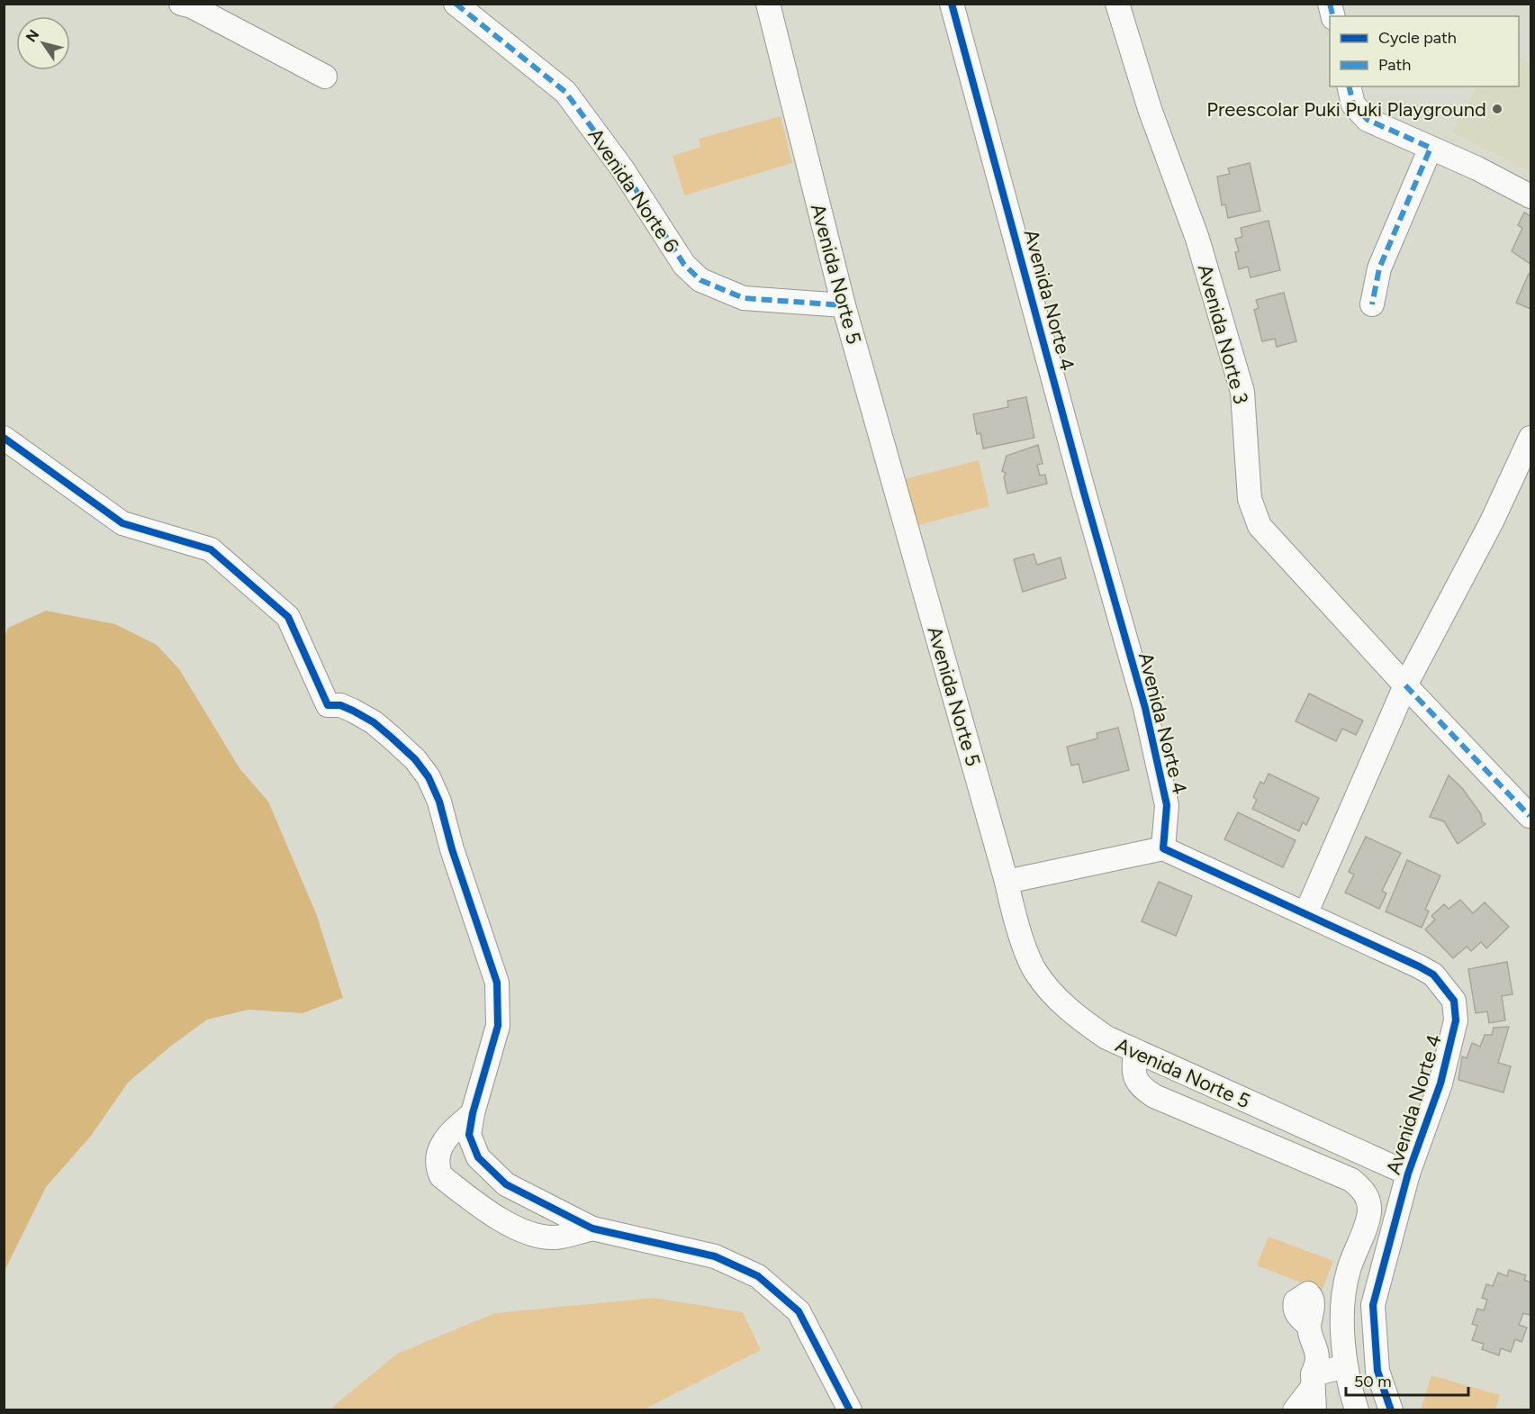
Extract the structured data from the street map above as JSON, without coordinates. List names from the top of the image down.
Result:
{
  "streets": {
    "street": [
      "Avenida Norte 6",
      "Avenida Norte 5",
      "Avenida Norte 4",
      "Avenida Norte 3"
    ]
  },
  "crossings": [
    ["Avenida Norte 6", "Avenida Norte 5"],
    ["Avenida Norte 5", "Avenida Norte 4"]
  ],
  "places": ["Preescolar Puki Puki Playground"],
  "legend": ["Cycle path", "Path"],
  "scale_bar": "50 m",
  "north": "top left"
}
